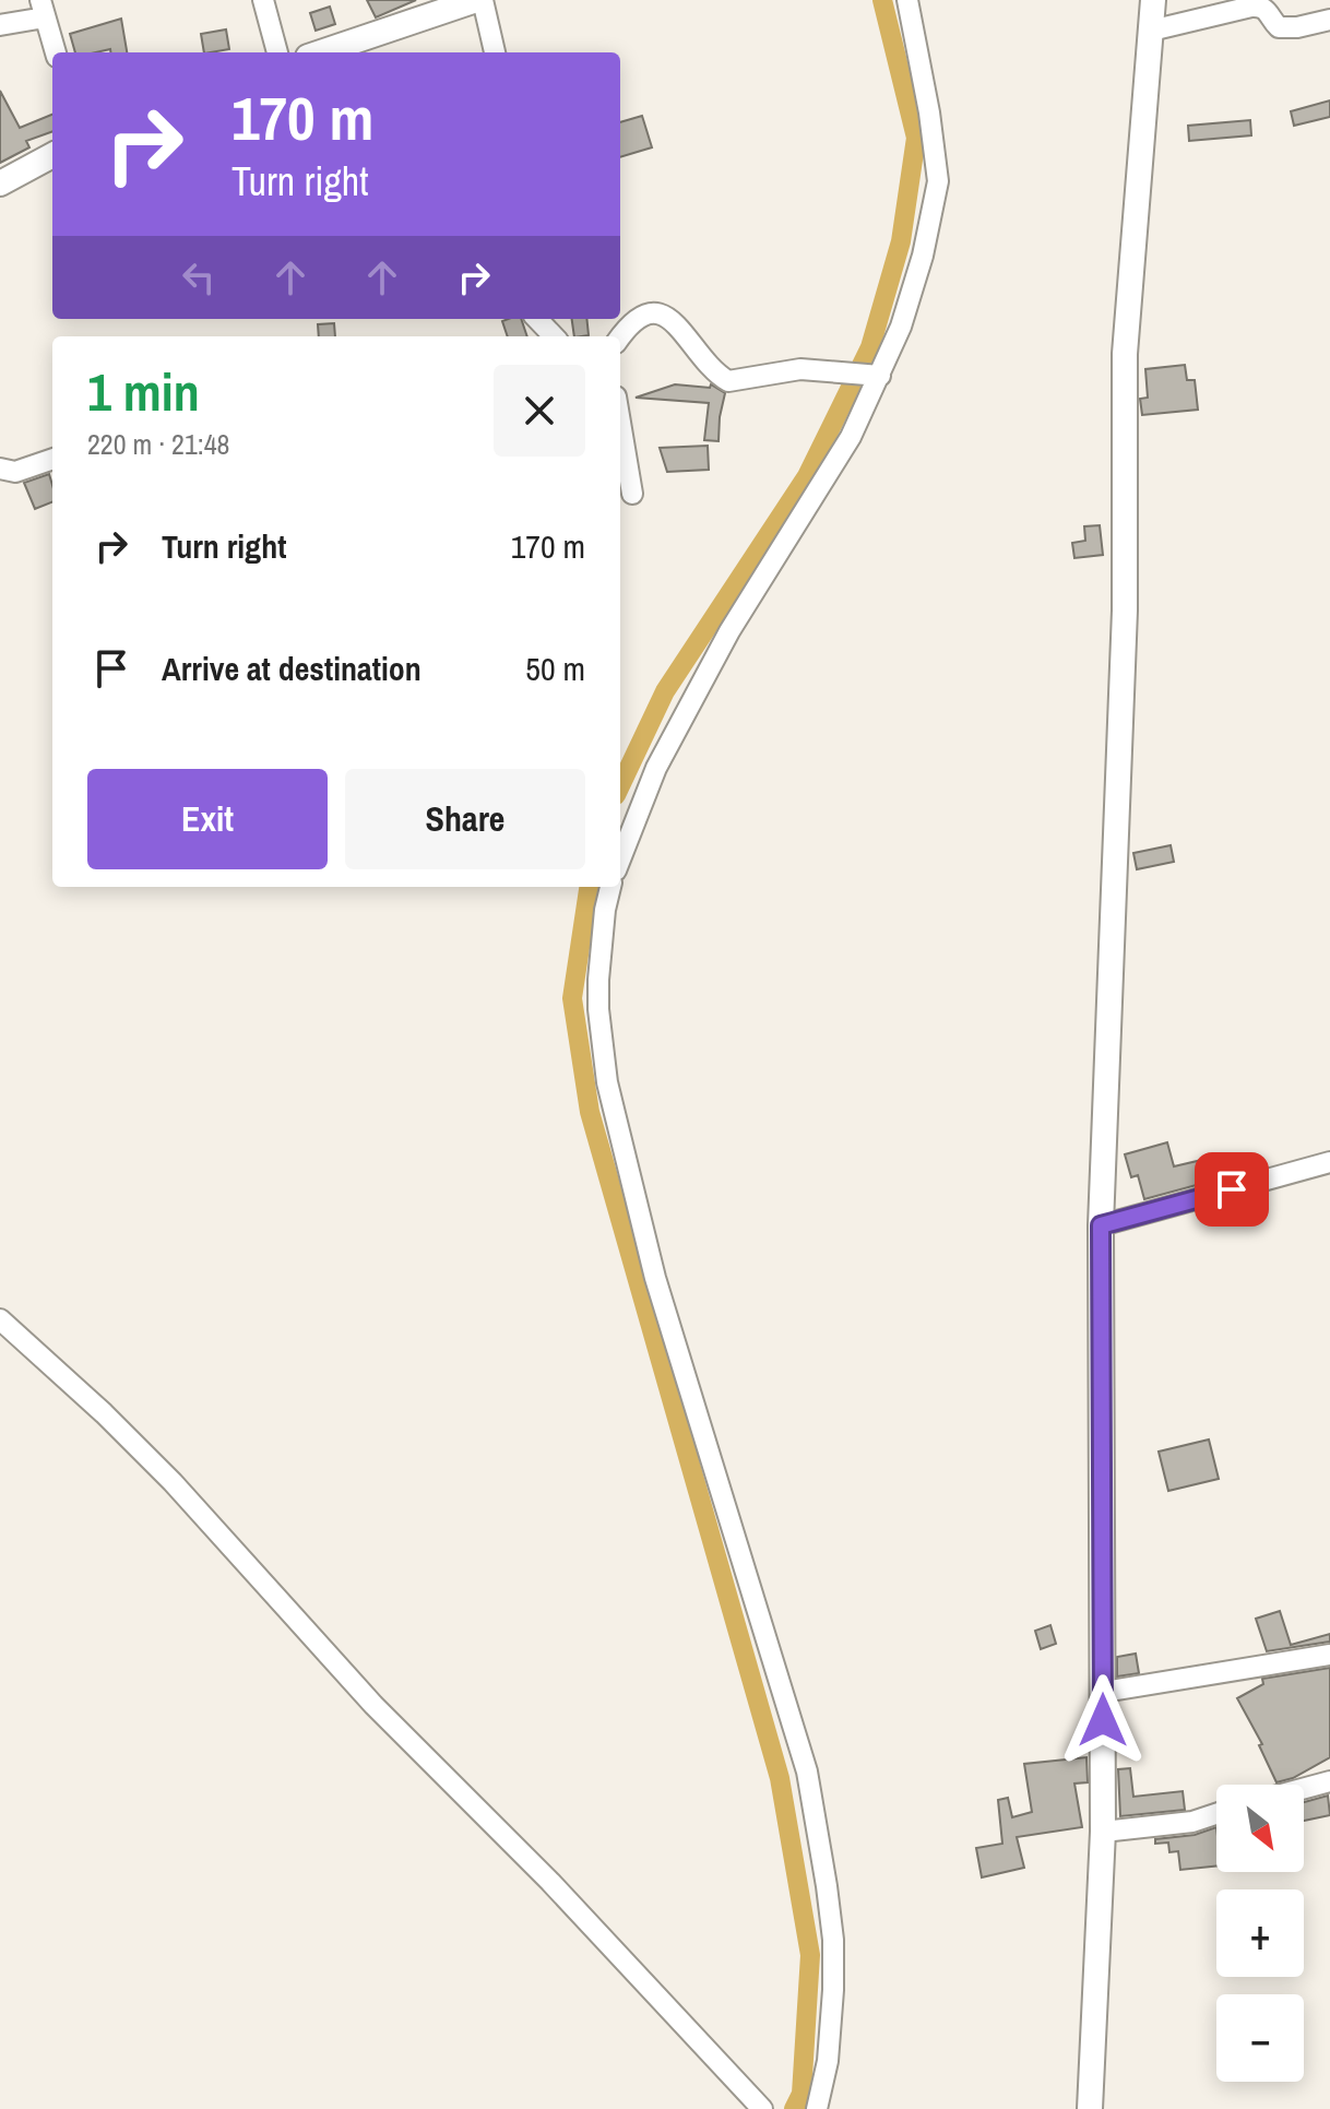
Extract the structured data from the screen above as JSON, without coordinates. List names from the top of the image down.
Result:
{
  "north": "bottom right",
  "page": {
    "turn": ["170 m", "Turn right"],
    "heading": ["1 min", "220 m · 21:48"],
    "list": [
      {
        "name": "Turn right",
        "value": "170 m"
      },
      {
        "name": "Arrive at destination",
        "value": "50 m"
      }
    ],
    "buttons": ["Exit", "Share"],
    "map_buttons": ["+", "−"]
  }
}
